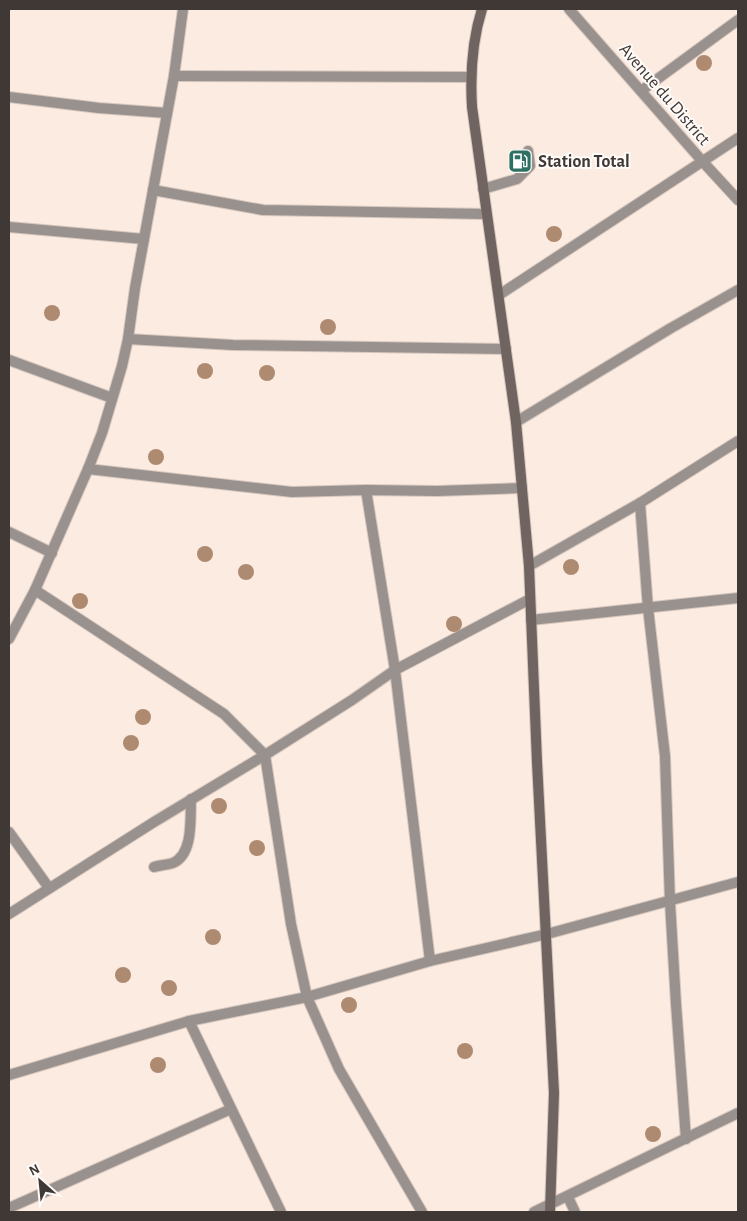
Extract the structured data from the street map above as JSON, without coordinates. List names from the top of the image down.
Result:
{
  "streets": {
    "street": ["Avenue du District"]
  },
  "places": {
    "fuel station": ["Station Total"]
  },
  "north": "top left"
}
